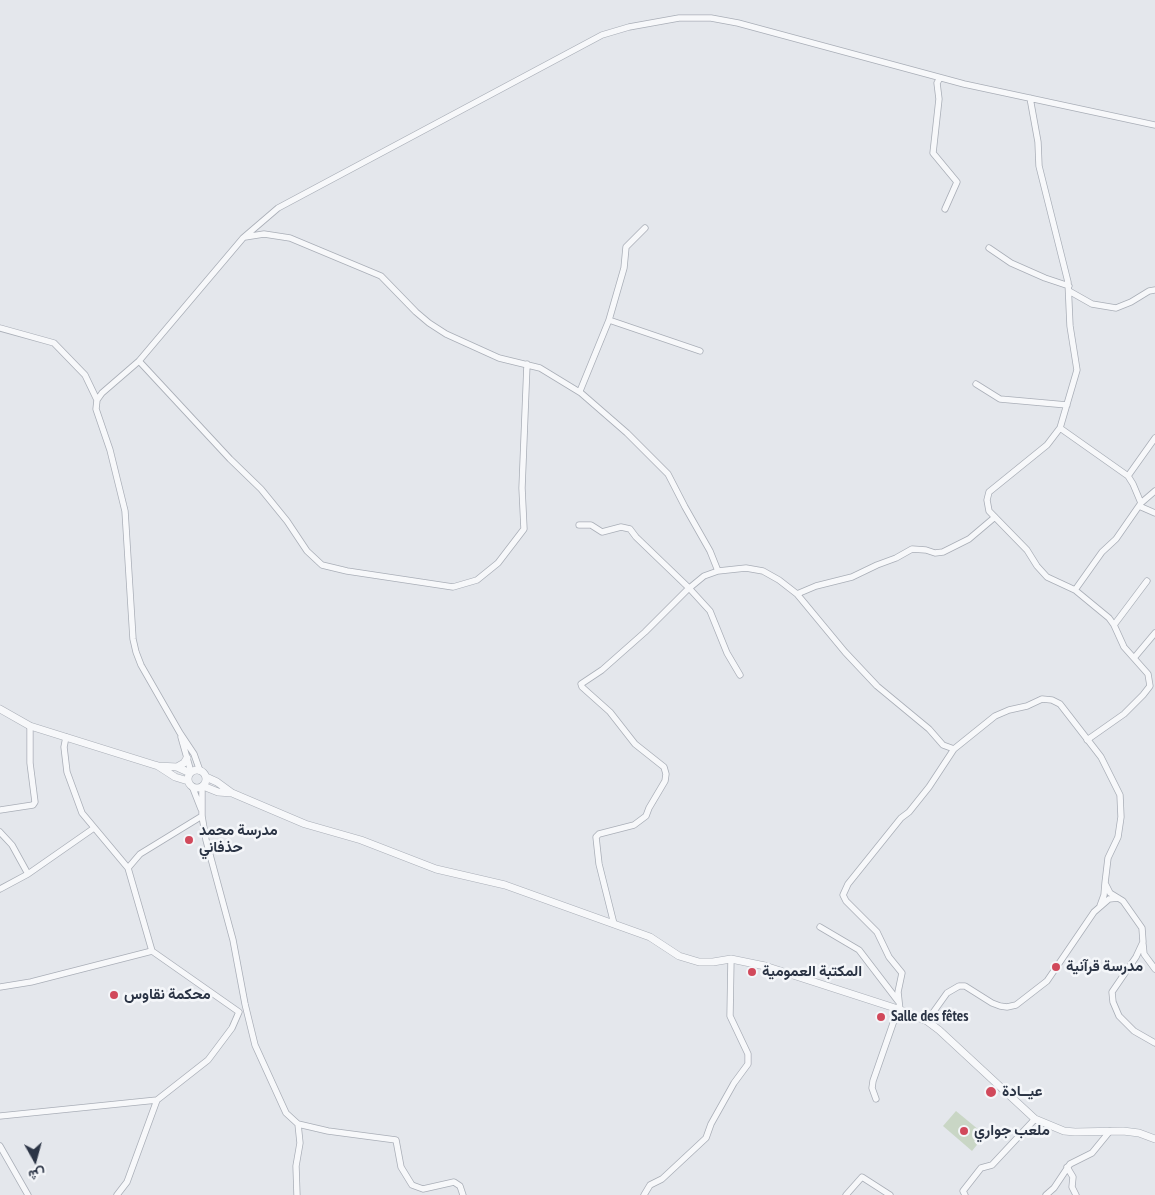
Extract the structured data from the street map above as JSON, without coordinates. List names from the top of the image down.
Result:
{
  "places": [
    "مدرسة محمد حذفاني",
    "مدرسة قرآنية",
    "المكتبة العمومية",
    "محكمة نقاوس",
    "Salle des fêtes",
    "عيــادة",
    "ملعب جواري"
  ],
  "north": "bottom"
}
